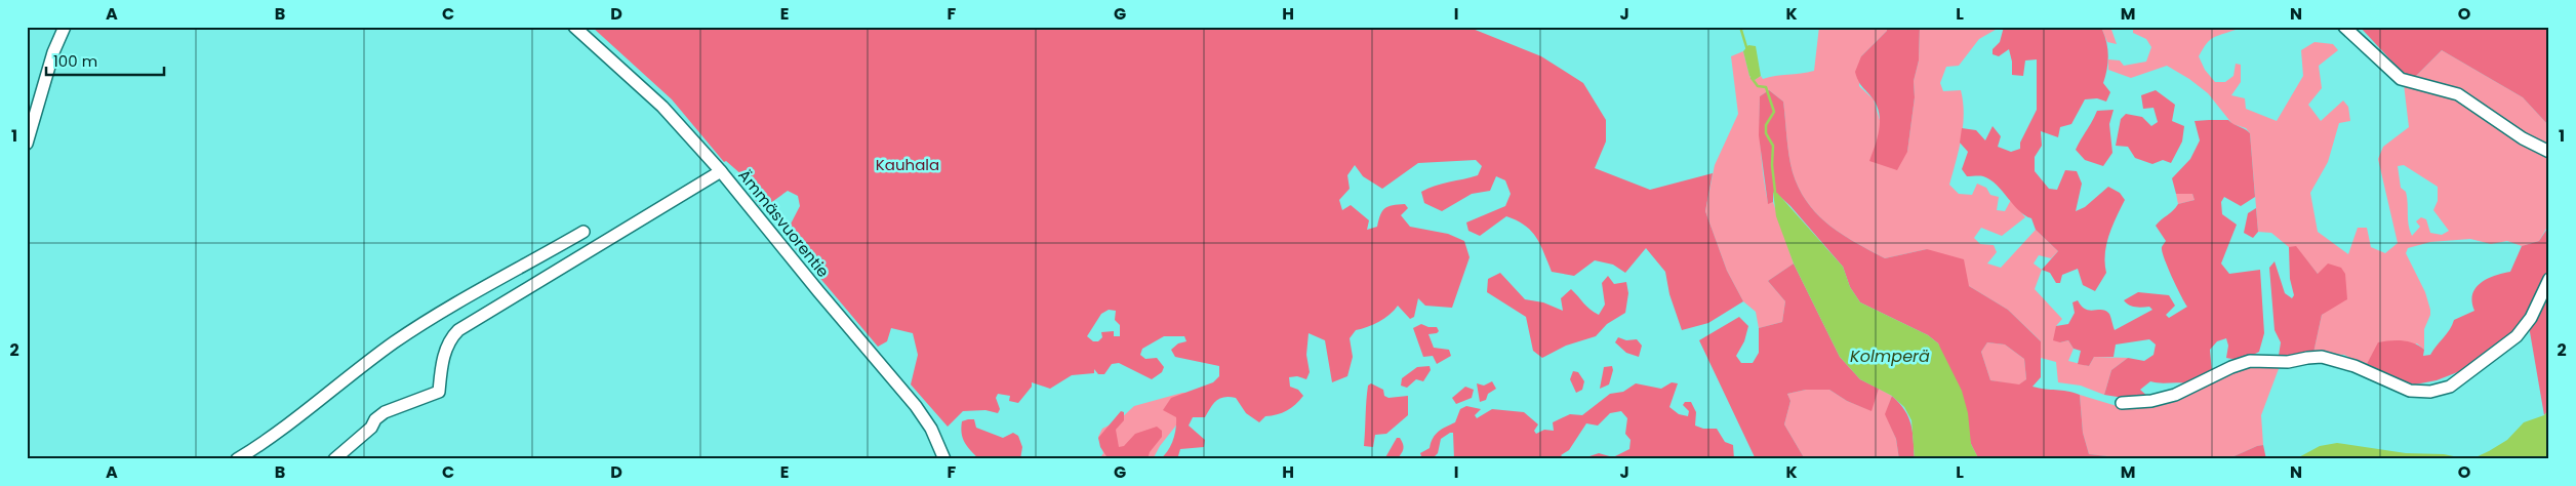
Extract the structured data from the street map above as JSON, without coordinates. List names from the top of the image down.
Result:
{
  "streets": {
    "street": ["Ämmäsvuorentie"]
  },
  "water": ["Kolmperä"],
  "parks": ["Kauhala"],
  "scale_bar": "100 m",
  "grid": {
    "columns": [
      "A",
      "B",
      "C",
      "D",
      "E",
      "F",
      "G",
      "H",
      "I",
      "J",
      "K",
      "L",
      "M",
      "N",
      "O"
    ],
    "rows": ["1", "2"]
  }
}
